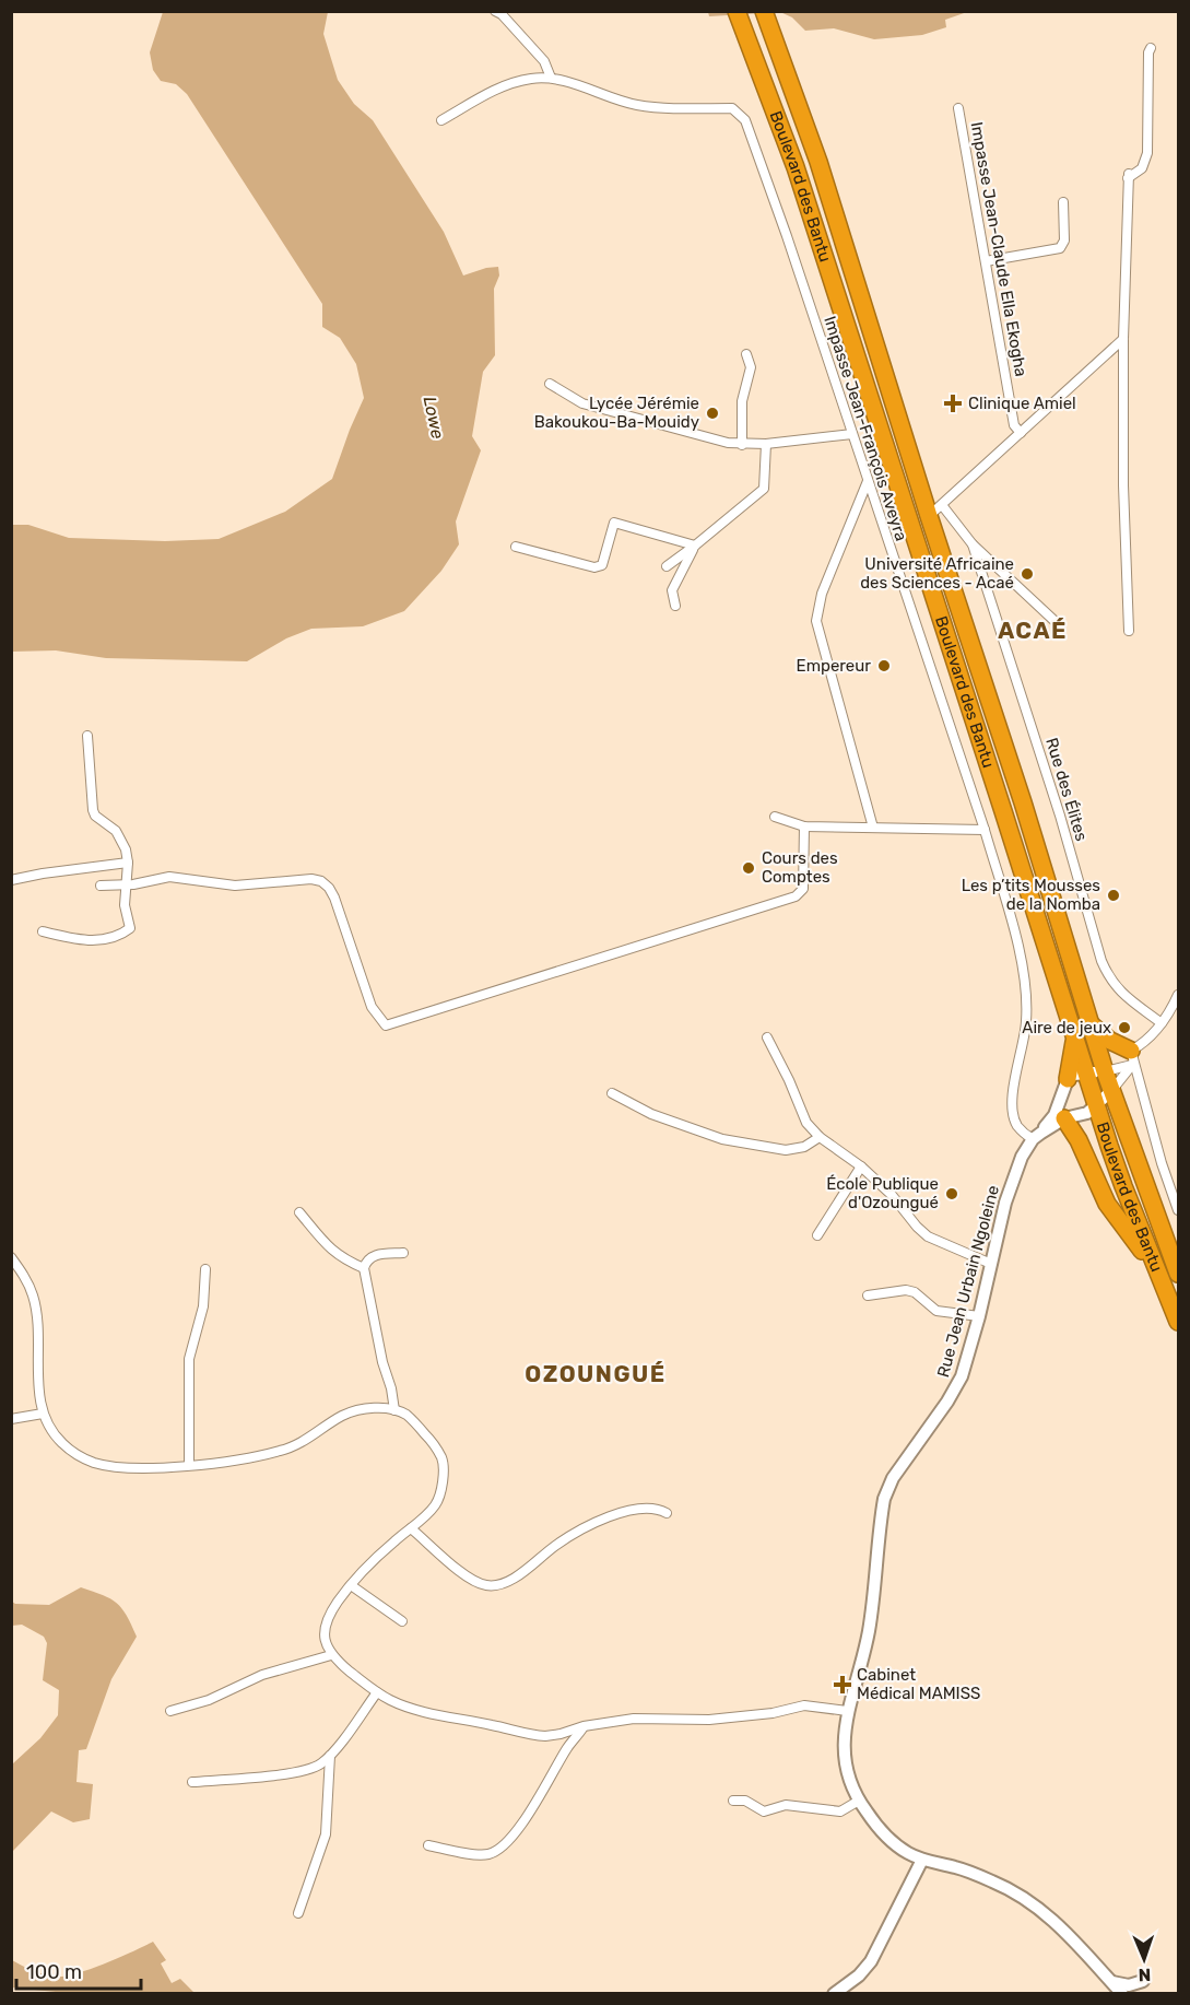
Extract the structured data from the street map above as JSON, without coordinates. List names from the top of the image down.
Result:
{
  "streets": {
    "highway": ["Boulevard des Bantu"],
    "street": [
      "Impasse Jean-Claude Ella Ekogha",
      "Impasse Jean-François Aveyra",
      "Rue des Élites",
      "Rue Jean Urbain Ngoleine"
    ]
  },
  "crossings": [
    ["Impasse Jean-François Aveyra", "Rue Jean Urbain Ngoleine"]
  ],
  "districts": ["ACAÉ", "OZOUNGUÉ"],
  "water": ["Lowe"],
  "places": {
    "health": ["Clinique Amiel", "Cabinet Médical MAMISS"],
    "other": [
      "Lycée Jérémie Bakoukou-Ba-Mouidy",
      "Université Africaine des Sciences - Acaé",
      "Empereur",
      "Cours des Comptes",
      "Les p’tits Mousses de la Nomba",
      "Aire de jeux",
      "École Publique d'Ozoungué"
    ]
  },
  "scale_bar": "100 m",
  "north": "bottom"
}
